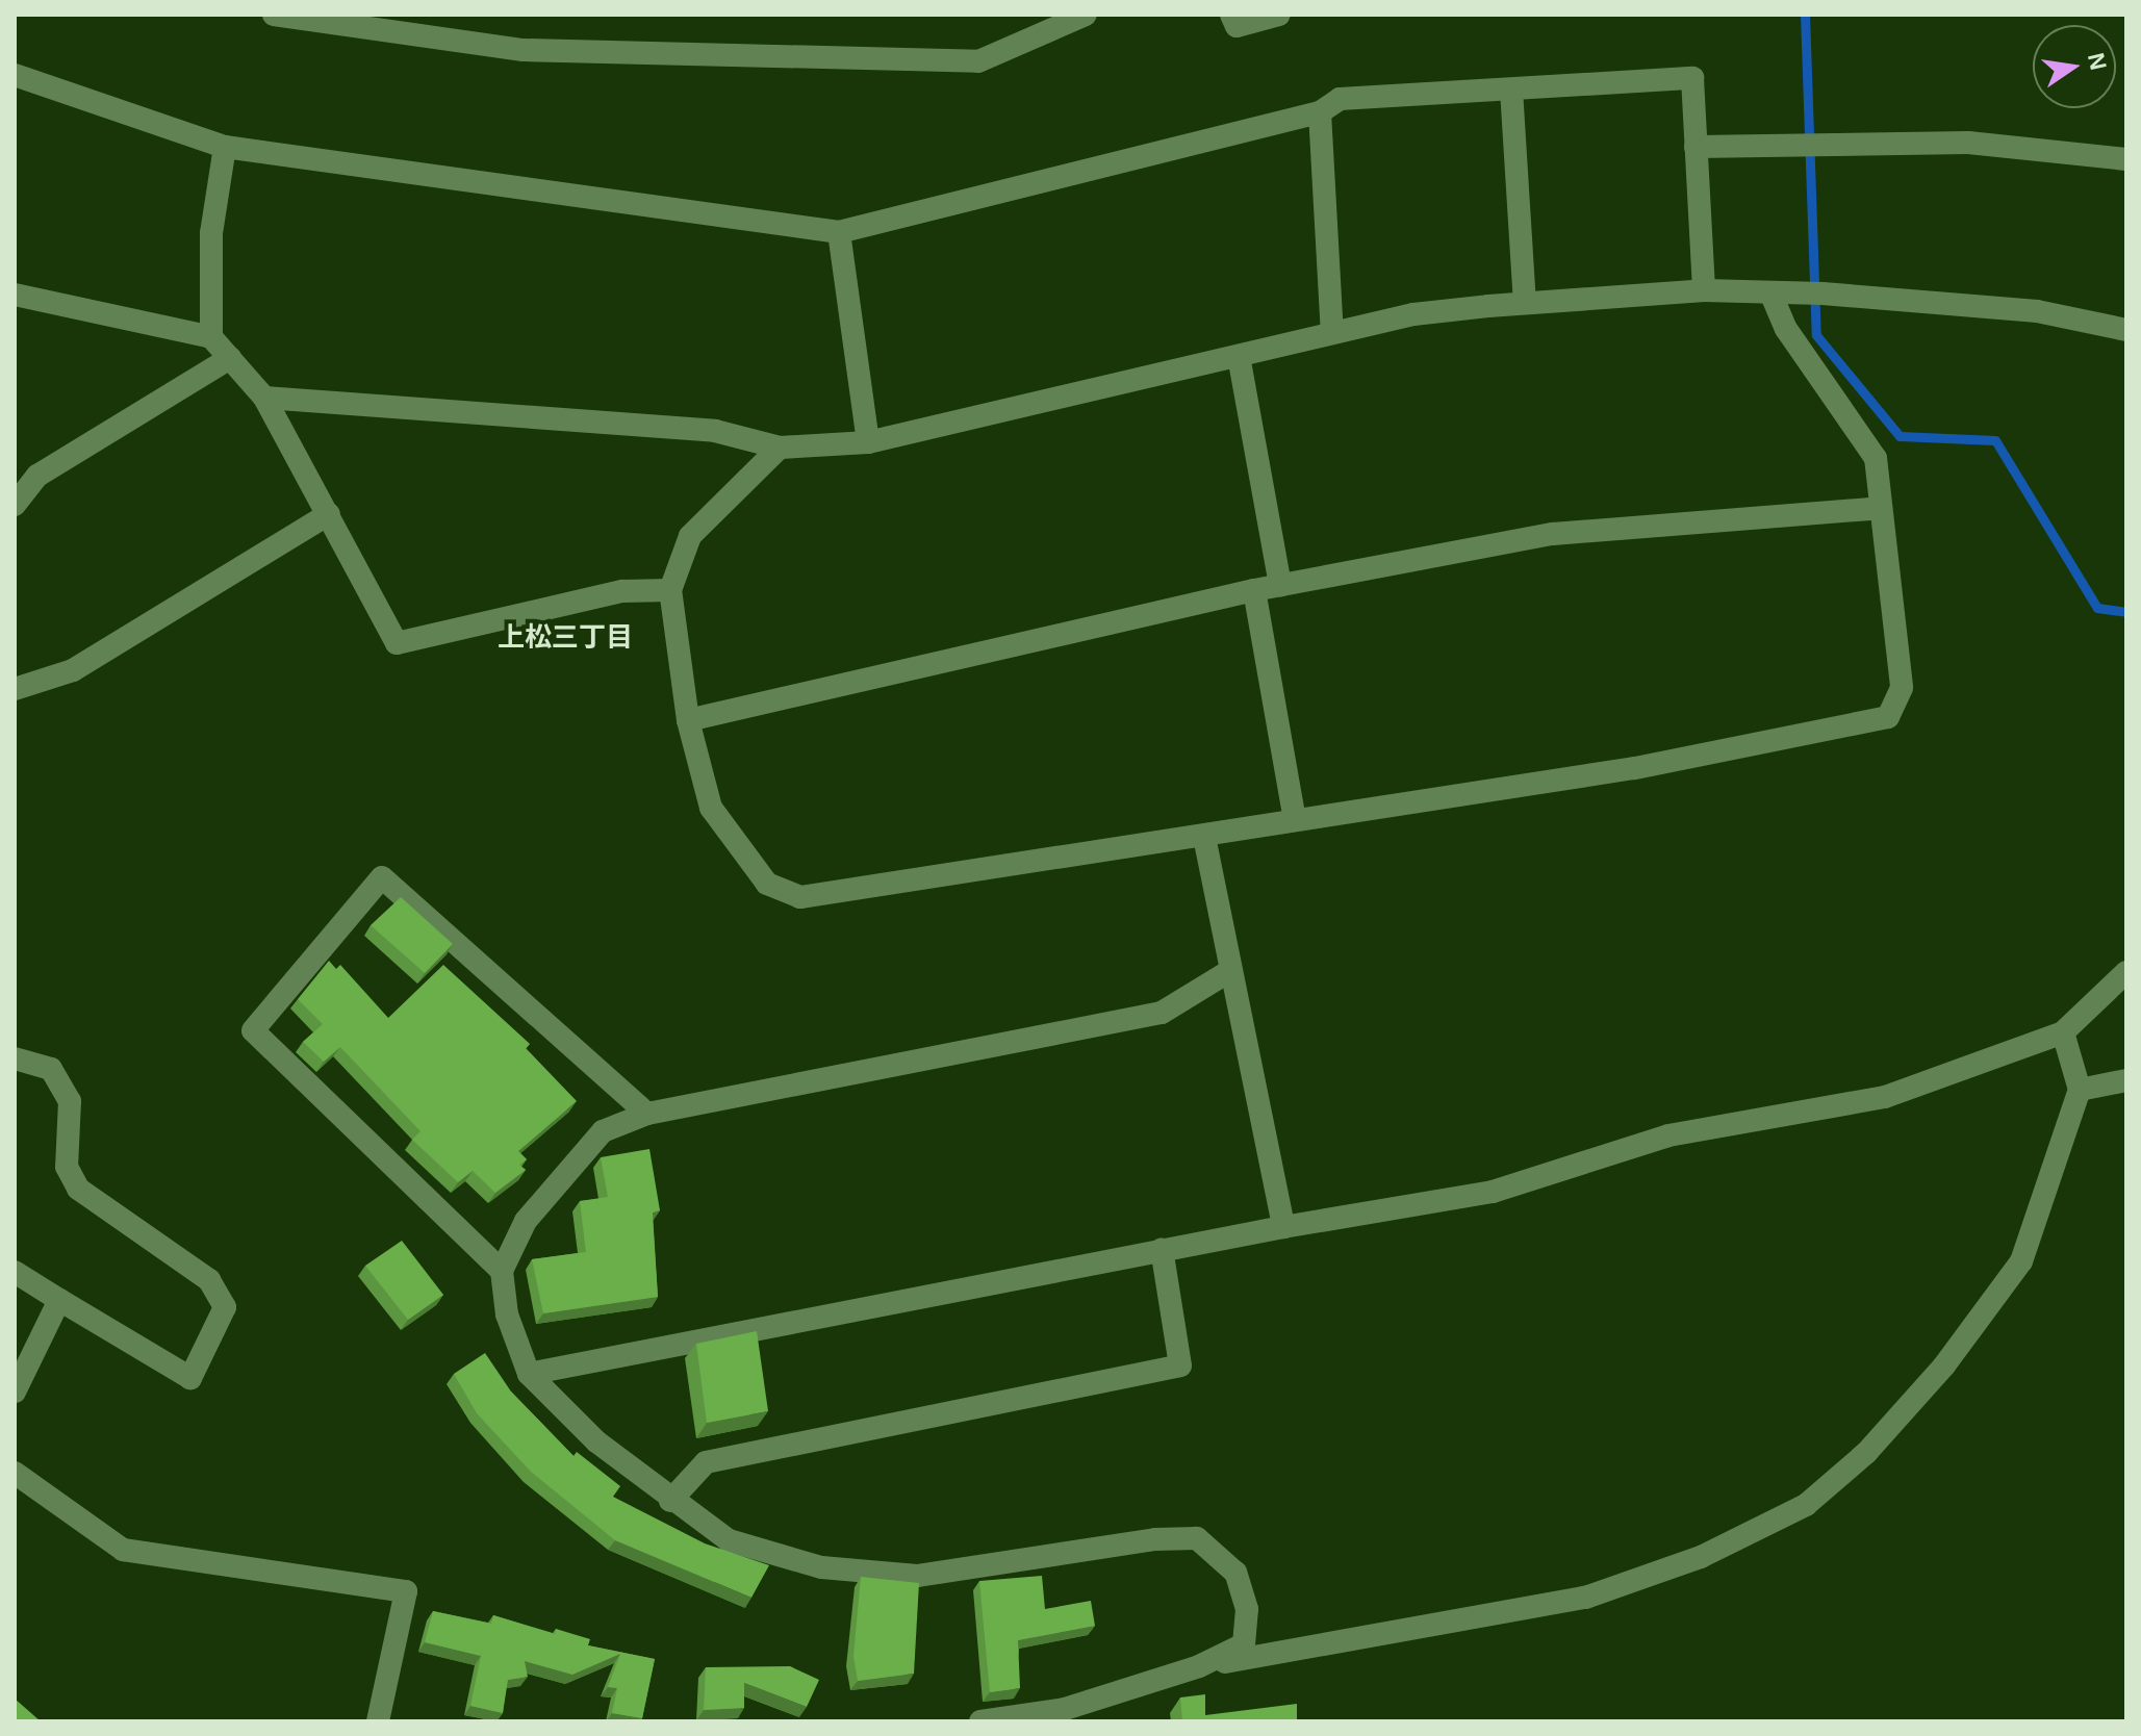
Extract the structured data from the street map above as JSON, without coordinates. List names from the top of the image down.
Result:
{
  "districts": ["上松三丁目"],
  "north": "right"
}
